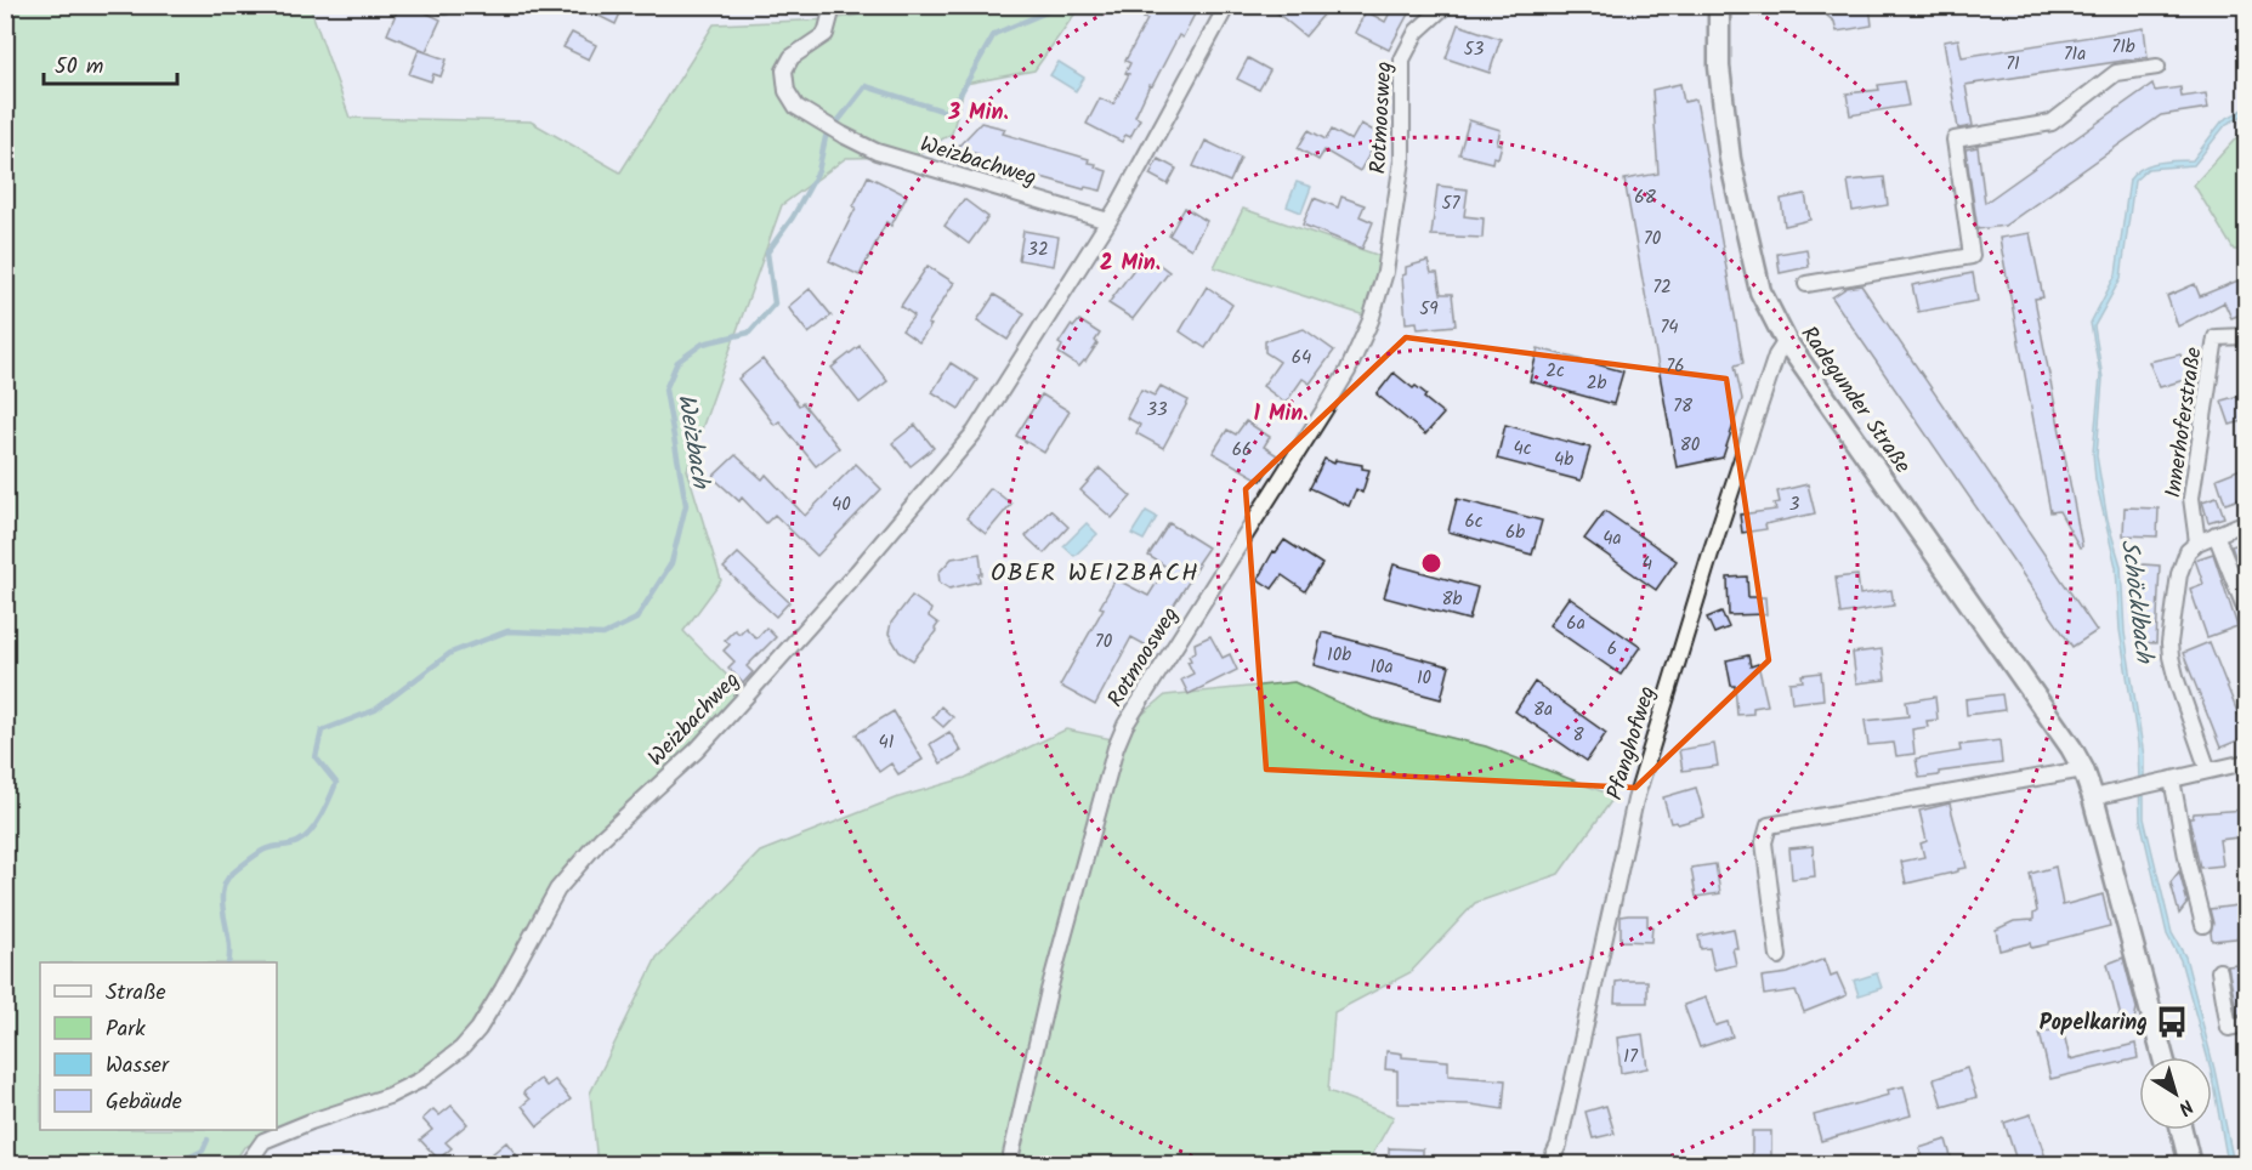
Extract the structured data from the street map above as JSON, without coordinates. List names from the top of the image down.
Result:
{
  "streets": {
    "main road": ["Radegunder Straße"],
    "street": [
      "Rotmoosweg",
      "Weizbachweg",
      "Innerhoferstraße",
      "Pfanghofweg"
    ]
  },
  "crossings": [
    ["Radegunder Straße", "Pfanghofweg"]
  ],
  "districts": ["OBER WEIZBACH"],
  "water": ["Weizbach", "Schöcklbach"],
  "places": {
    "bus stop": ["Popelkaring"]
  },
  "house_numbers": [
    "71b",
    "53",
    "71a",
    "71",
    "68",
    "57",
    "70",
    "32",
    "72",
    "59",
    "74",
    "64",
    "76",
    "2c",
    "2b",
    "78",
    "33",
    "80",
    "4c",
    "66",
    "4b",
    "40",
    "3",
    "6c",
    "6b",
    "4a",
    "4",
    "8b",
    "6a",
    "70",
    "6",
    "10b",
    "10a",
    "10",
    "8a",
    "8",
    "41",
    "17"
  ],
  "legend": [
    "Straße",
    "Park",
    "Wasser",
    "Gebäude"
  ],
  "scale_bar": "50 m",
  "north": "bottom right",
  "rings": ["3 Min.", "2 Min.", "1 Min."]
}
